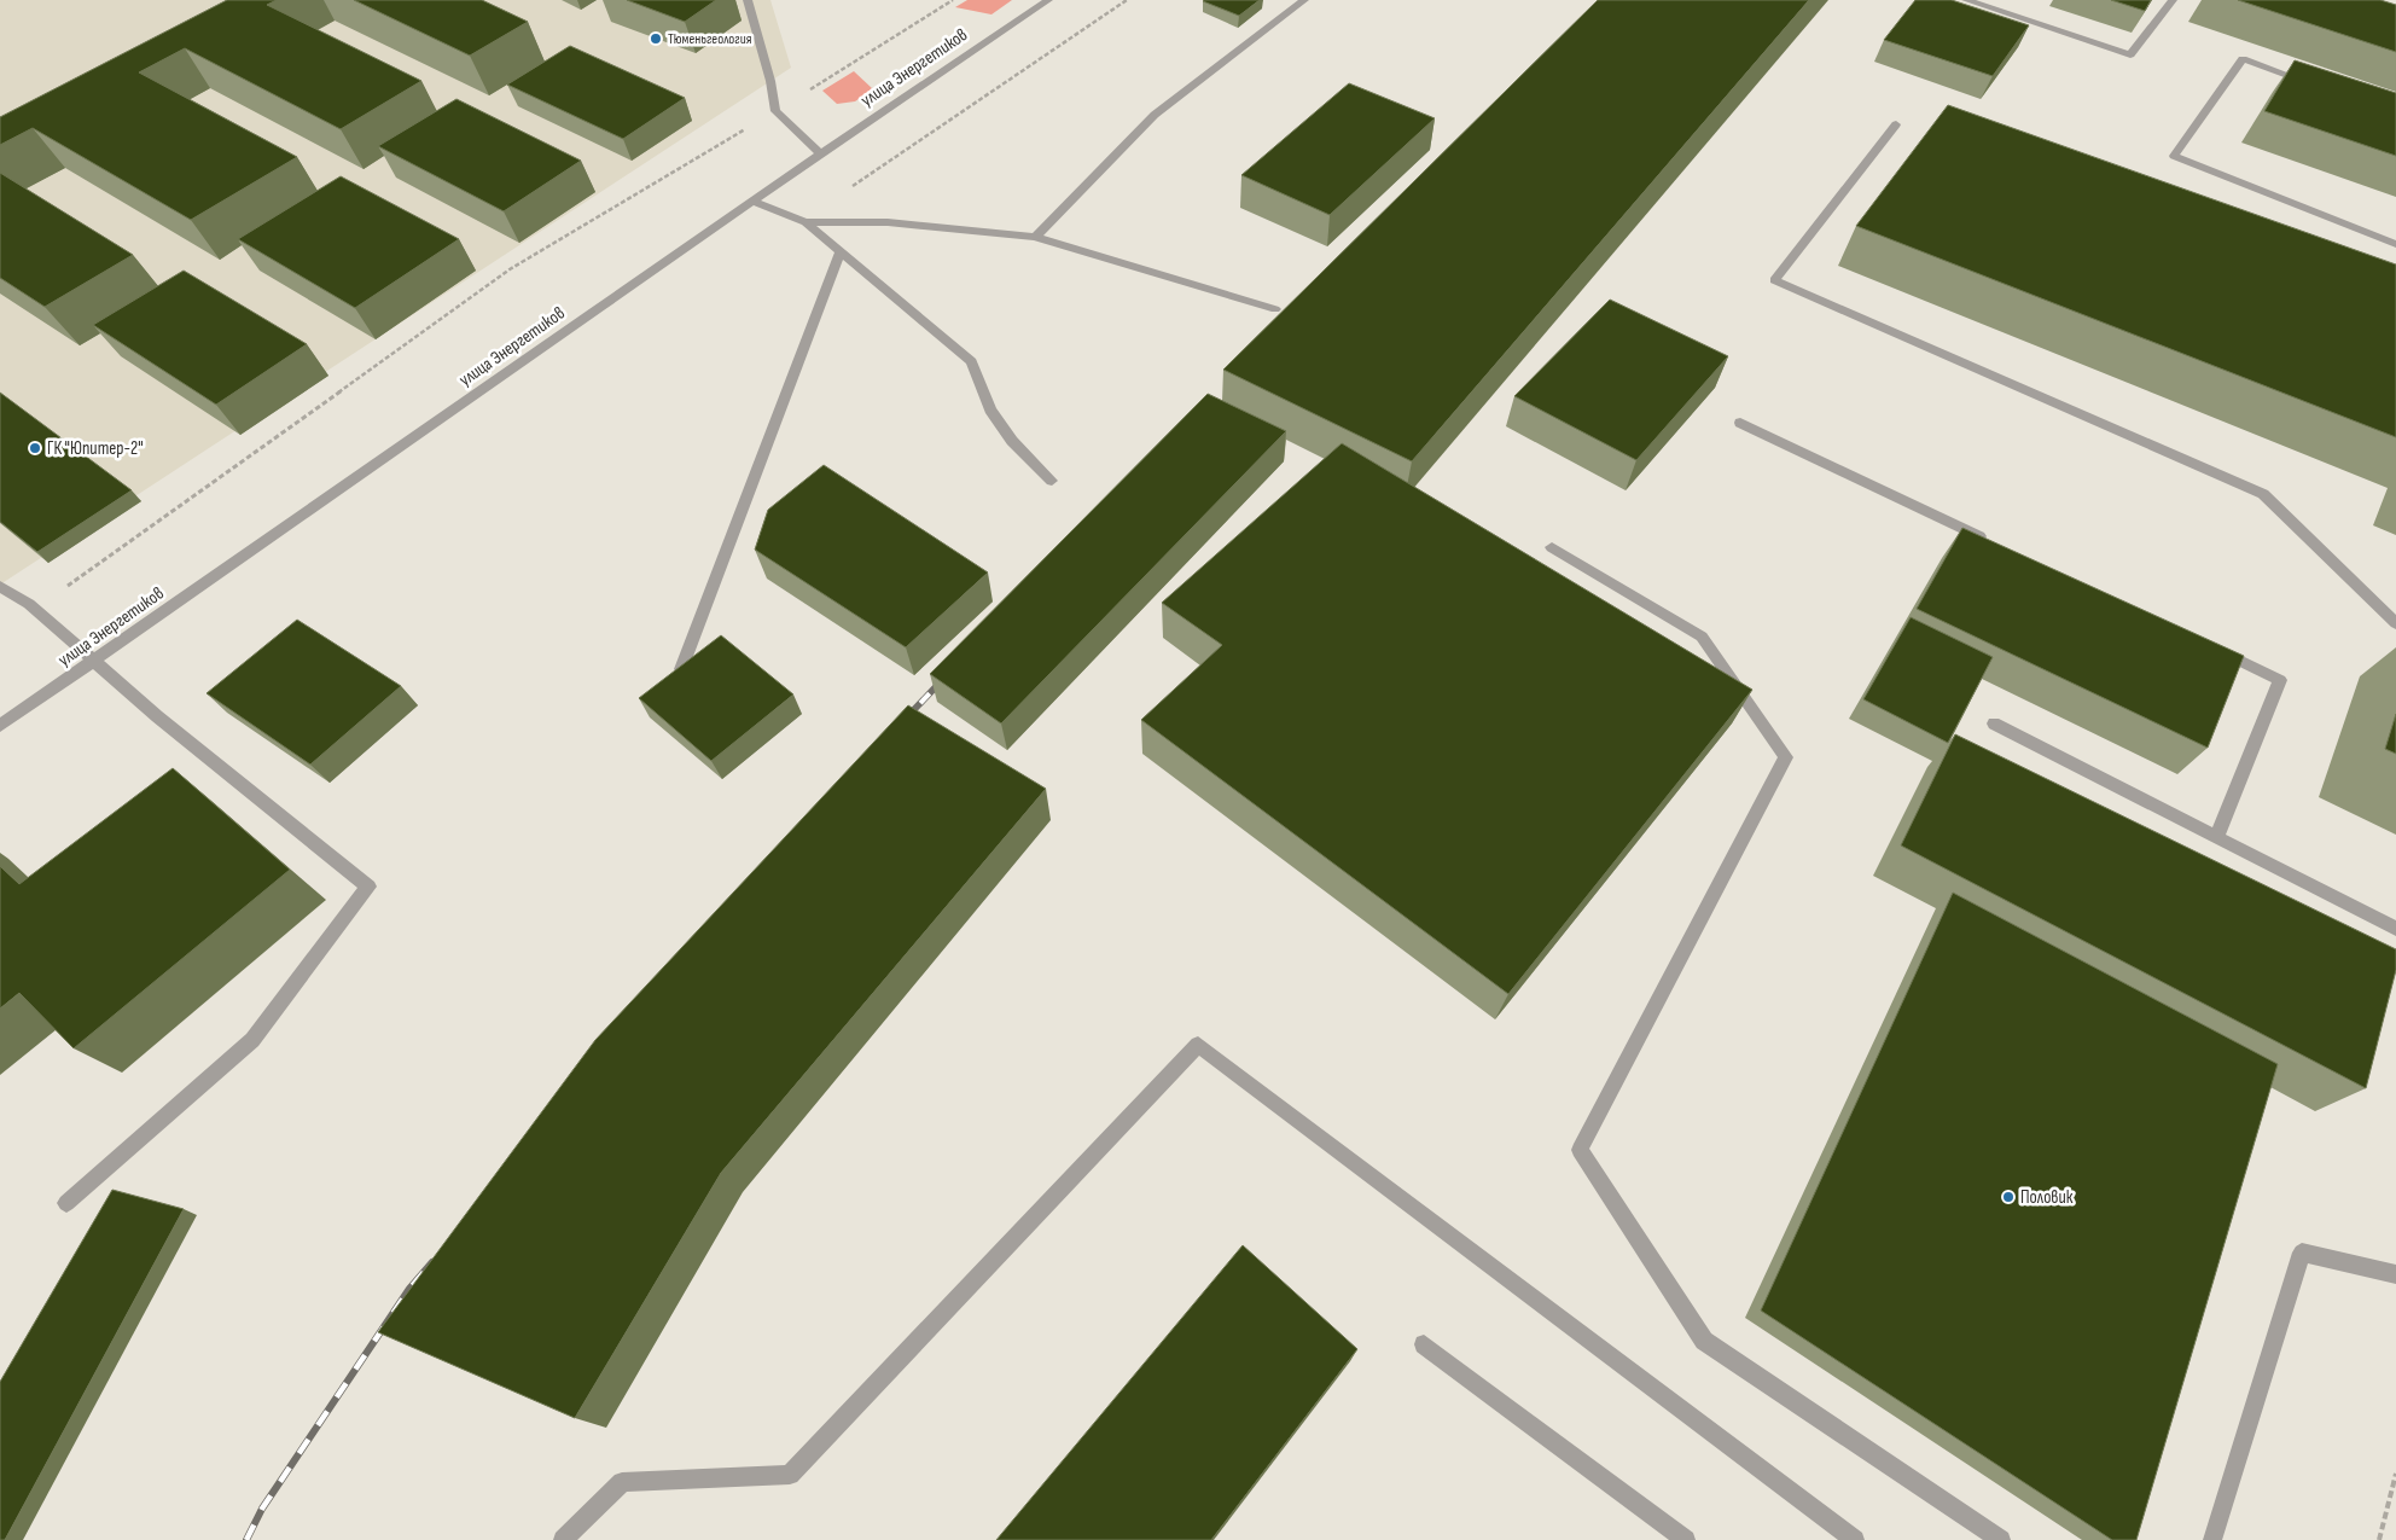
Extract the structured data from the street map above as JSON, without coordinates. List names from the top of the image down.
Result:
{
  "streets": {
    "street": ["улица Энергетиков"]
  },
  "places": ["Тюменьгеология", "ГК \"Юпитер-2\"", "Половик"]
}
